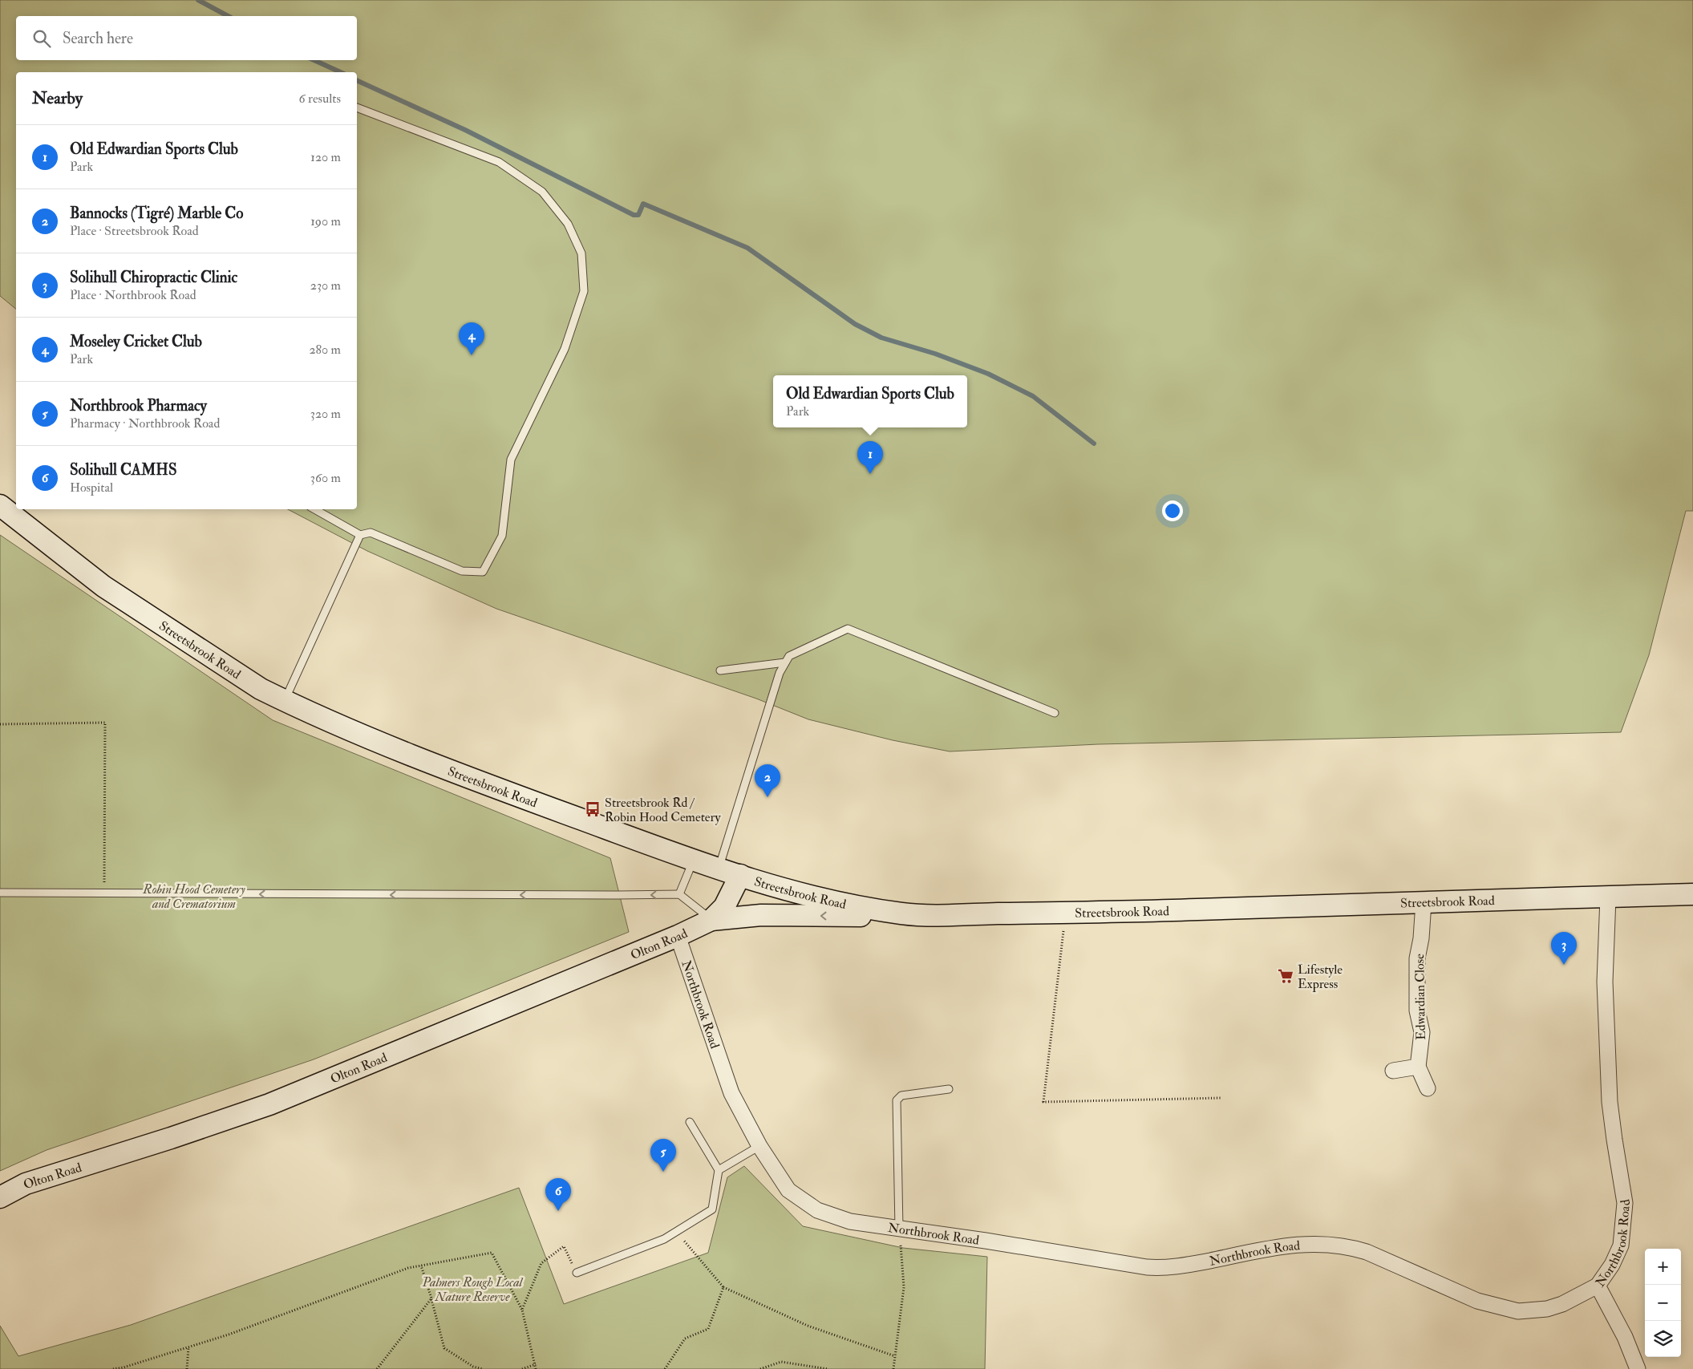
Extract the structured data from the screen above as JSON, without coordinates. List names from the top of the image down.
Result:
{
  "streets": {
    "main road": ["Streetsbrook Road", "Olton Road"],
    "street": ["Edwardian Close", "Northbrook Road"]
  },
  "crossings": [
    ["Streetsbrook Road", "Olton Road"],
    ["Streetsbrook Road", "Edwardian Close"],
    ["Streetsbrook Road", "Northbrook Road"],
    ["Olton Road", "Northbrook Road"]
  ],
  "parks": ["Robin Hood Cemetery and Crematorium", "Palmers Rough Local Nature Reserve"],
  "places": {
    "bus stop": ["Streetsbrook Rd / Robin Hood Cemetery"],
    "supermarket": ["Lifestyle Express"]
  },
  "page": {
    "search": "Search here",
    "heading": ["Nearby", "6 results"],
    "list": [
      {
        "mark": "1",
        "name": "Old Edwardian Sports Club",
        "note": "Park",
        "value": "120 m"
      },
      {
        "mark": "2",
        "name": "Bannocks (Tigré) Marble Co",
        "note": "Place · Streetsbrook Road",
        "value": "190 m"
      },
      {
        "mark": "3",
        "name": "Solihull Chiropractic Clinic",
        "note": "Place · Northbrook Road",
        "value": "230 m"
      },
      {
        "mark": "4",
        "name": "Moseley Cricket Club",
        "note": "Park",
        "value": "280 m"
      },
      {
        "mark": "5",
        "name": "Northbrook Pharmacy",
        "note": "Pharmacy · Northbrook Road",
        "value": "320 m"
      },
      {
        "mark": "6",
        "name": "Solihull CAMHS",
        "note": "Hospital",
        "value": "360 m"
      }
    ],
    "pins": [
      "4",
      "1",
      "2",
      "3",
      "5",
      "6"
    ],
    "popup": ["Old Edwardian Sports Club", "Park"],
    "map_buttons": ["+", "−"]
  }
}
